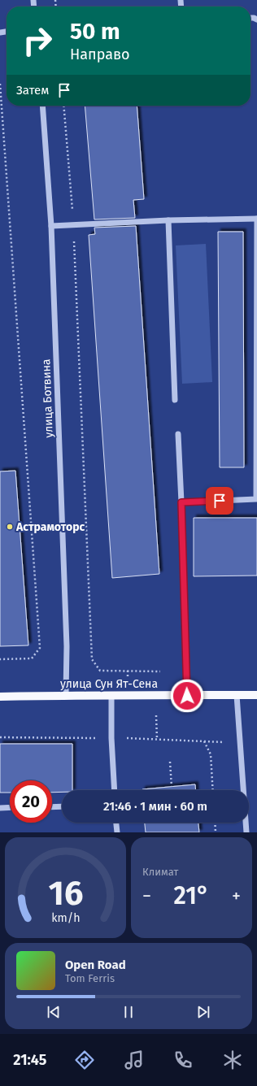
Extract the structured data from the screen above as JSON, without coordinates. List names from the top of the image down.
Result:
{
  "streets": {
    "main road": ["улица Сун Ят-Сена"],
    "street": ["улица Ботвина"]
  },
  "crossings": [
    ["улица Ботвина", "улица Сун Ят-Сена"]
  ],
  "places": ["Астрамоторс"],
  "page": {
    "turn": ["50 m", "Направо"],
    "then": "Затем",
    "limit": "20",
    "trip": "21:46 · 1 мин · 60 m",
    "tile": "Климат",
    "heat": ["−", "21°", "+"],
    "song": ["Open Road", "Tom Ferris"],
    "tabs": "21:45",
    "gauge": ["16", "km/h"]
  }
}
